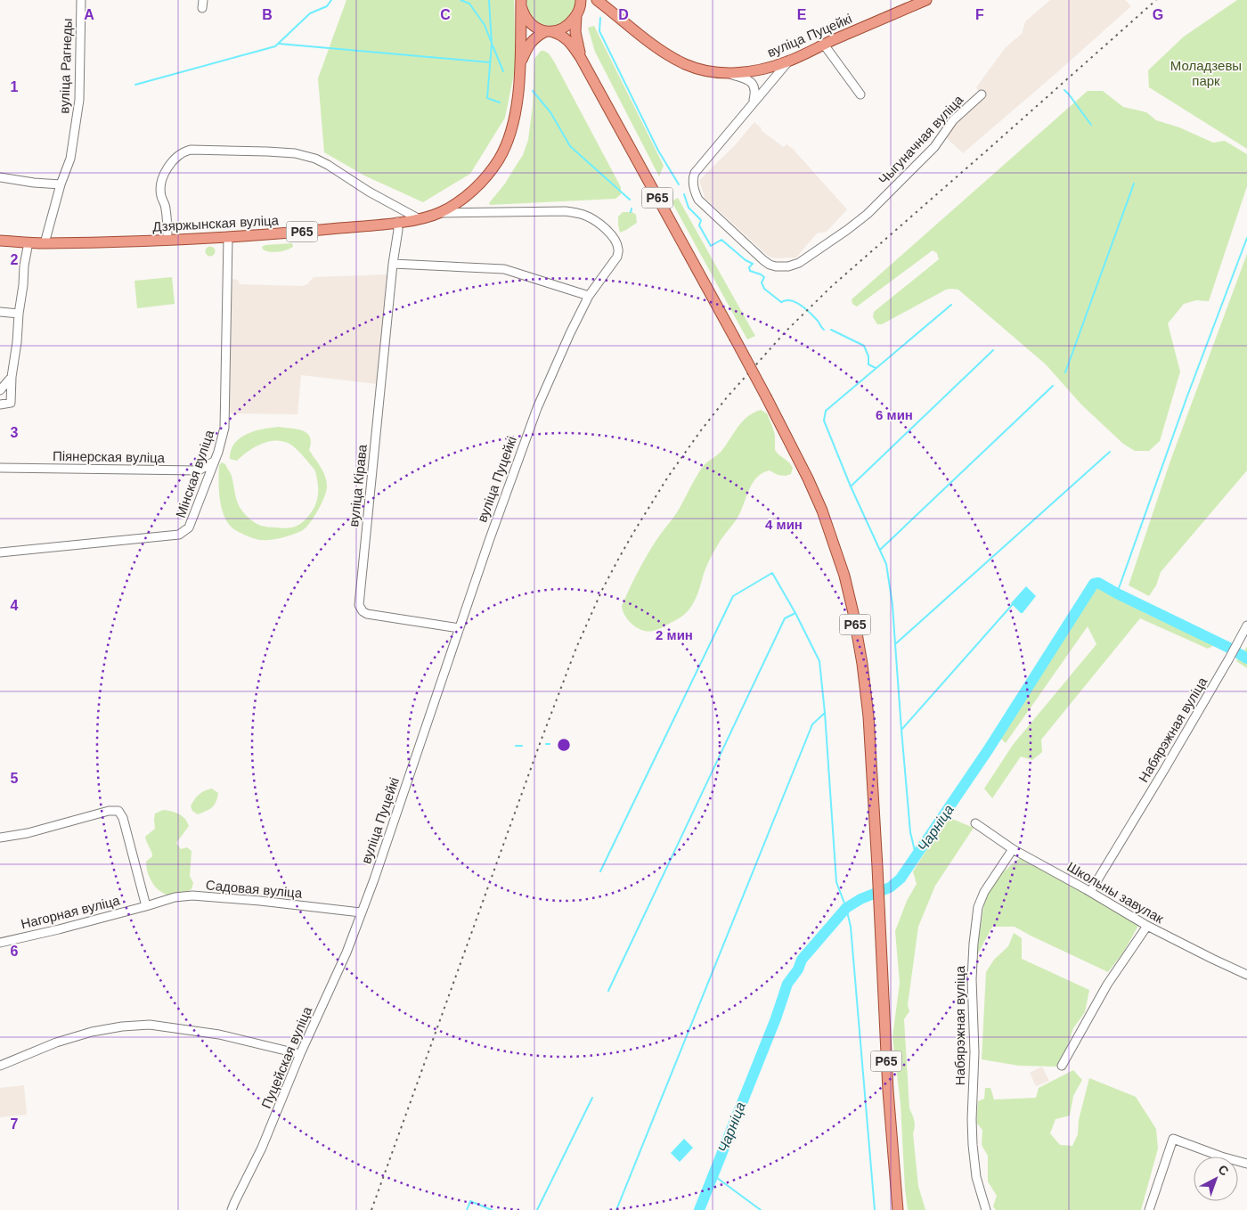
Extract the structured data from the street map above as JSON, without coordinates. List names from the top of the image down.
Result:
{
  "streets": {
    "main road": ["вуліца Пуцейкі", "Р65", "Дзяржынская вуліца"],
    "street": [
      "вуліца Рагнеды",
      "Чыгуначная вуліца",
      "Піянерская вуліца",
      "Мінская вуліца",
      "вуліца Кірава",
      "Набярэжная вуліца",
      "Садовая вуліца",
      "Школьны завулак",
      "Нагорная вуліца",
      "Пуцейская вуліца"
    ]
  },
  "crossings": [
    ["вуліца Пуцейкі", "Чыгуначная вуліца"],
    ["вуліца Пуцейкі", "Р65"],
    ["вуліца Пуцейкі", "Дзяржынская вуліца"],
    ["вуліца Пуцейкі", "вуліца Кірава"],
    ["вуліца Пуцейкі", "Садовая вуліца"],
    ["вуліца Пуцейкі", "Пуцейская вуліца"],
    ["вуліца Рагнеды", "Дзяржынская вуліца"],
    ["Р65", "Дзяржынская вуліца"],
    ["Дзяржынская вуліца", "Мінская вуліца"],
    ["Дзяржынская вуліца", "вуліца Кірава"],
    ["Піянерская вуліца", "Мінская вуліца"],
    ["Набярэжная вуліца", "Школьны завулак"],
    ["Садовая вуліца", "Нагорная вуліца"],
    ["Садовая вуліца", "Пуцейская вуліца"]
  ],
  "water": ["Чарніца"],
  "parks": ["Моладзевы парк"],
  "north": "top right",
  "grid": {
    "columns": [
      "A",
      "B",
      "C",
      "D",
      "E",
      "F",
      "G"
    ],
    "rows": [
      "1",
      "2",
      "3",
      "4",
      "5",
      "6",
      "7"
    ]
  },
  "rings": ["6 мин", "4 мин", "2 мин"]
}
